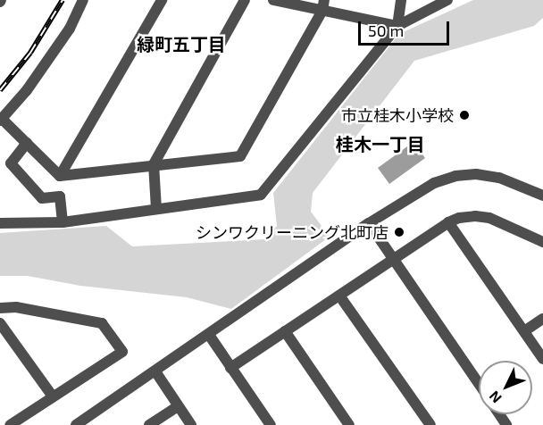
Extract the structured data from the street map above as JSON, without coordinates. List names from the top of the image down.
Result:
{
  "districts": ["緑町五丁目", "桂木一丁目"],
  "places": ["市立桂木小学校", "シンワクリーニング北町店"],
  "scale_bar": "50 m",
  "north": "bottom left"
}
